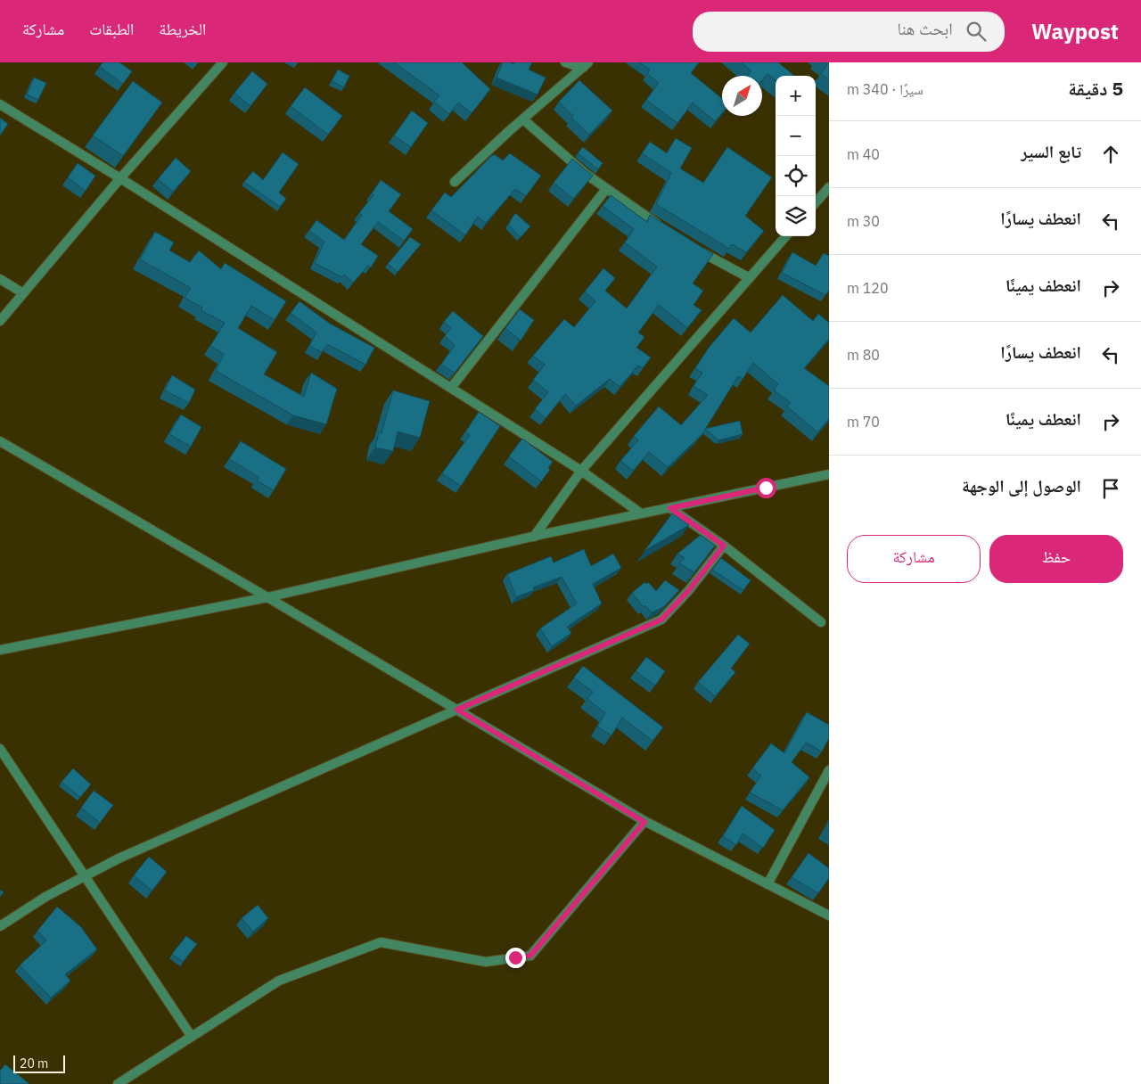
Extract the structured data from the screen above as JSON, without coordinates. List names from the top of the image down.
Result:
{
  "scale_bar": "20 m",
  "north": "top right",
  "page": {
    "header": "Waypost",
    "search": "ابحث هنا",
    "nav": ["الخريطة", "الطبقات", "مشاركة"],
    "heading": ["5 دقيقة", "سيرًا · 340 m"],
    "map_buttons": ["+", "−"],
    "list": [
      ["تابع السير", "40 m"],
      ["انعطف يسارًا", "30 m"],
      ["انعطف يمينًا", "120 m"],
      ["انعطف يسارًا", "80 m"],
      ["انعطف يمينًا", "70 m"],
      "الوصول إلى الوجهة"
    ],
    "buttons": ["حفظ", "مشاركة"],
    "scale": "20 m"
  }
}
